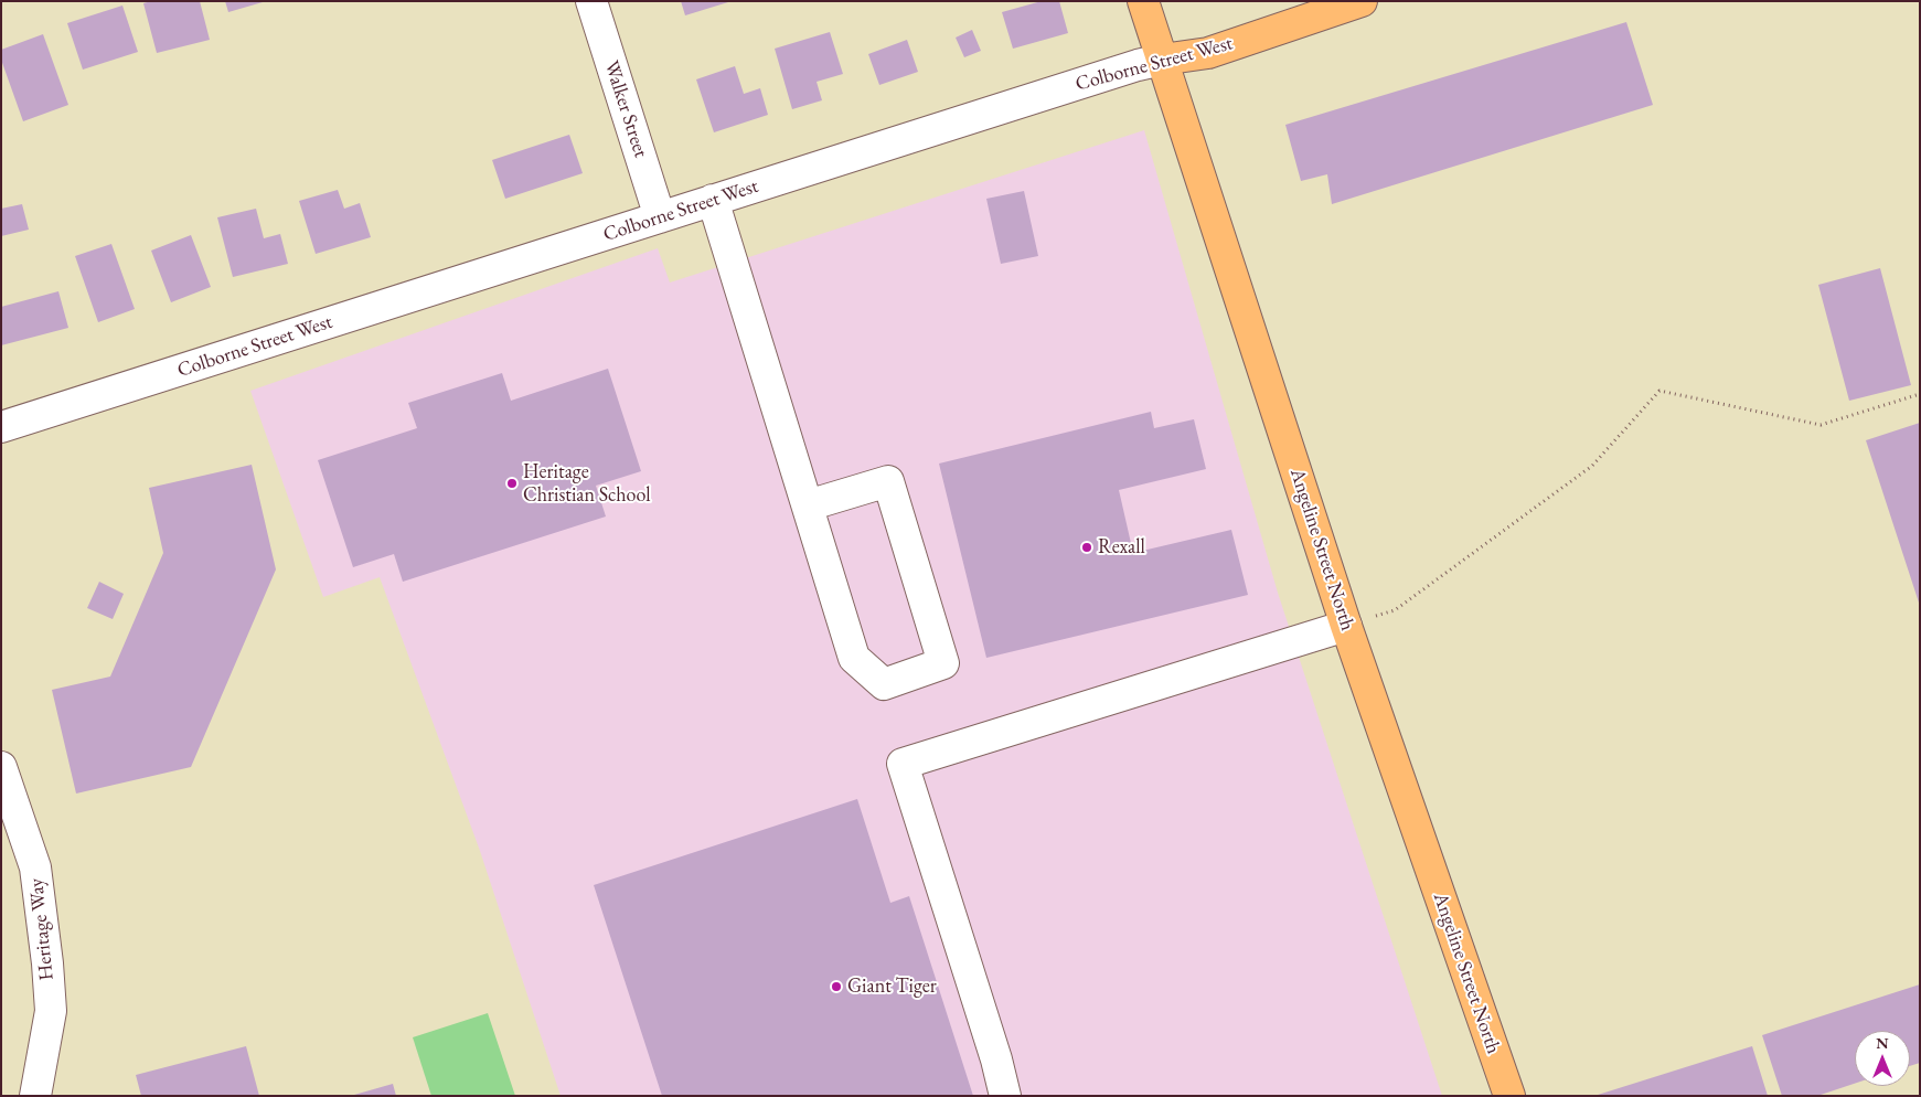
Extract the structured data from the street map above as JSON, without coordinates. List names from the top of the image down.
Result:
{
  "streets": {
    "main road": ["Colborne Street West", "Angeline Street North"],
    "street": ["Walker Street", "Heritage Way"]
  },
  "crossings": [
    ["Colborne Street West", "Walker Street"],
    ["Colborne Street West", "Angeline Street North"]
  ],
  "places": ["Heritage Christian School", "Rexall", "Giant Tiger"],
  "north": "top"
}
